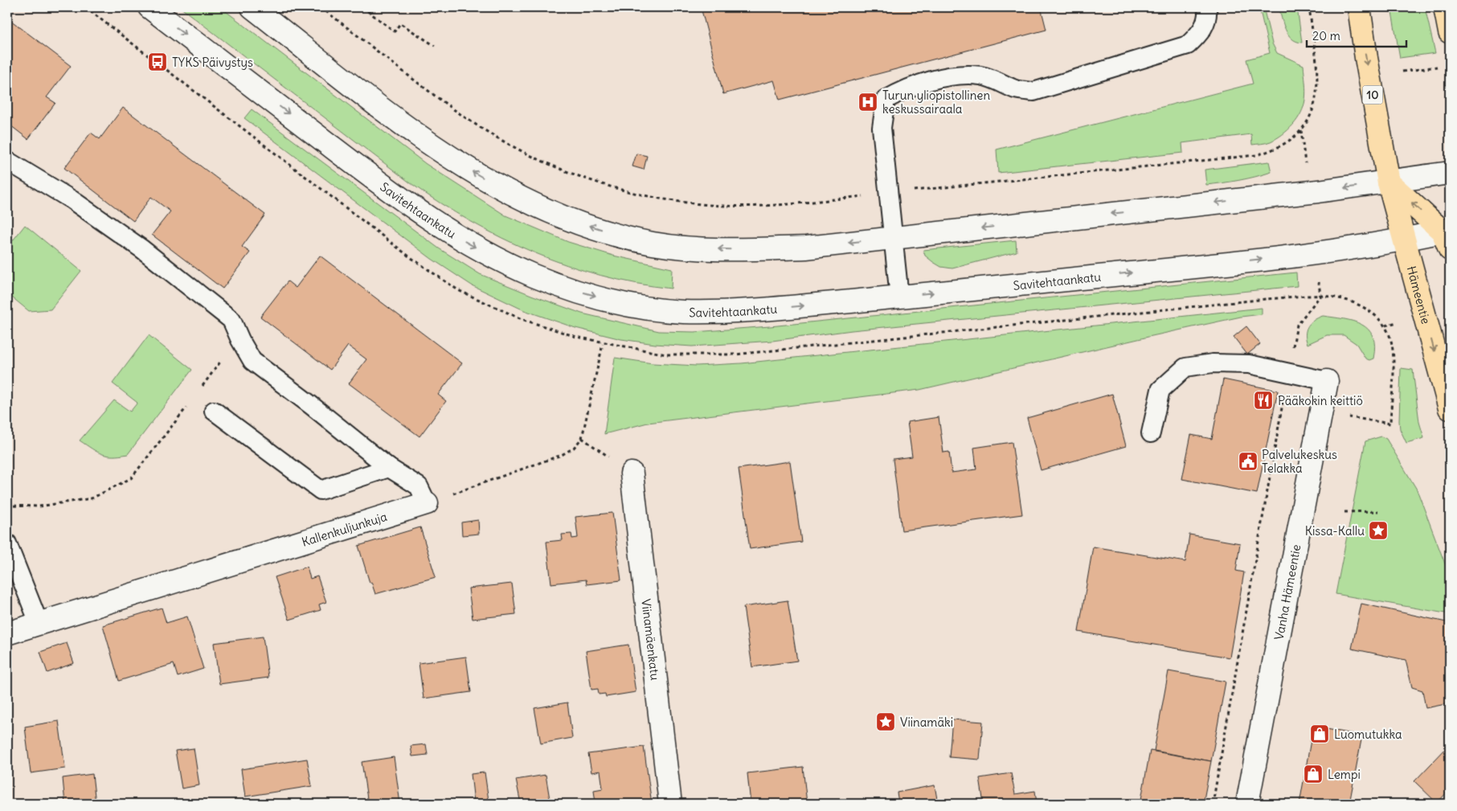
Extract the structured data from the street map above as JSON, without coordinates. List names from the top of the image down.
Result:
{
  "streets": {
    "highway": ["10", "Hämeentie"],
    "main road": [
      "Savitehtaankatu",
      "Kallenkuljunkuja",
      "Vanha Hämeentie",
      "Viinamäenkatu"
    ]
  },
  "crossings": [
    ["Savitehtaankatu", "Hämeentie"]
  ],
  "one_way": ["Hämeentie"],
  "places": {
    "bus stop": ["TYKS Päivystys"],
    "hospital": ["Turun yliopistollinen keskussairaala"],
    "restaurant": ["Pääkokin keittiö"],
    "public building": ["Palvelukeskus Telakka"],
    "place": ["Kissa-Kallu", "Viinamäki"],
    "shop": ["Luomutukka", "Lempi"]
  },
  "scale_bar": "20 m"
}
